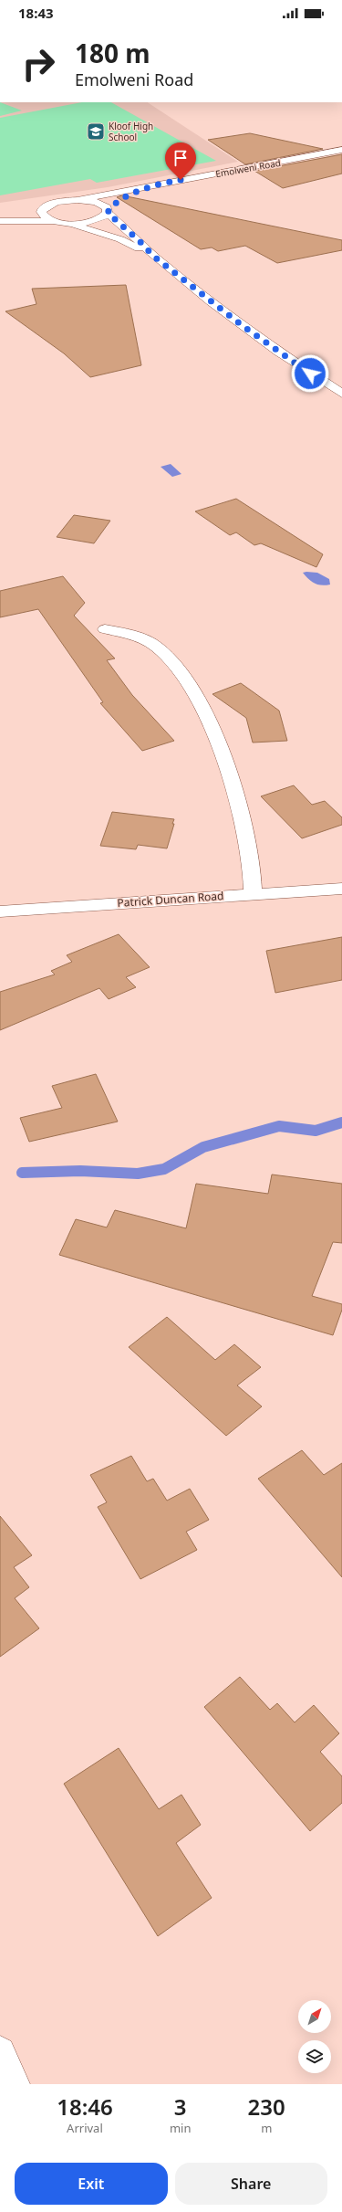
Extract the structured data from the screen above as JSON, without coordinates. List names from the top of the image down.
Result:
{
  "streets": {
    "street": ["Emolweni Road", "Patrick Duncan Road"]
  },
  "places": {
    "school or university": ["Kloof High School"]
  },
  "north": "top right",
  "page": {
    "status": "18:43",
    "turn": ["180 m", "Emolweni Road"],
    "eta": [
      "18:46",
      "Arrival",
      "3",
      "min",
      "230",
      "m"
    ],
    "buttons": ["Exit", "Share"]
  }
}
